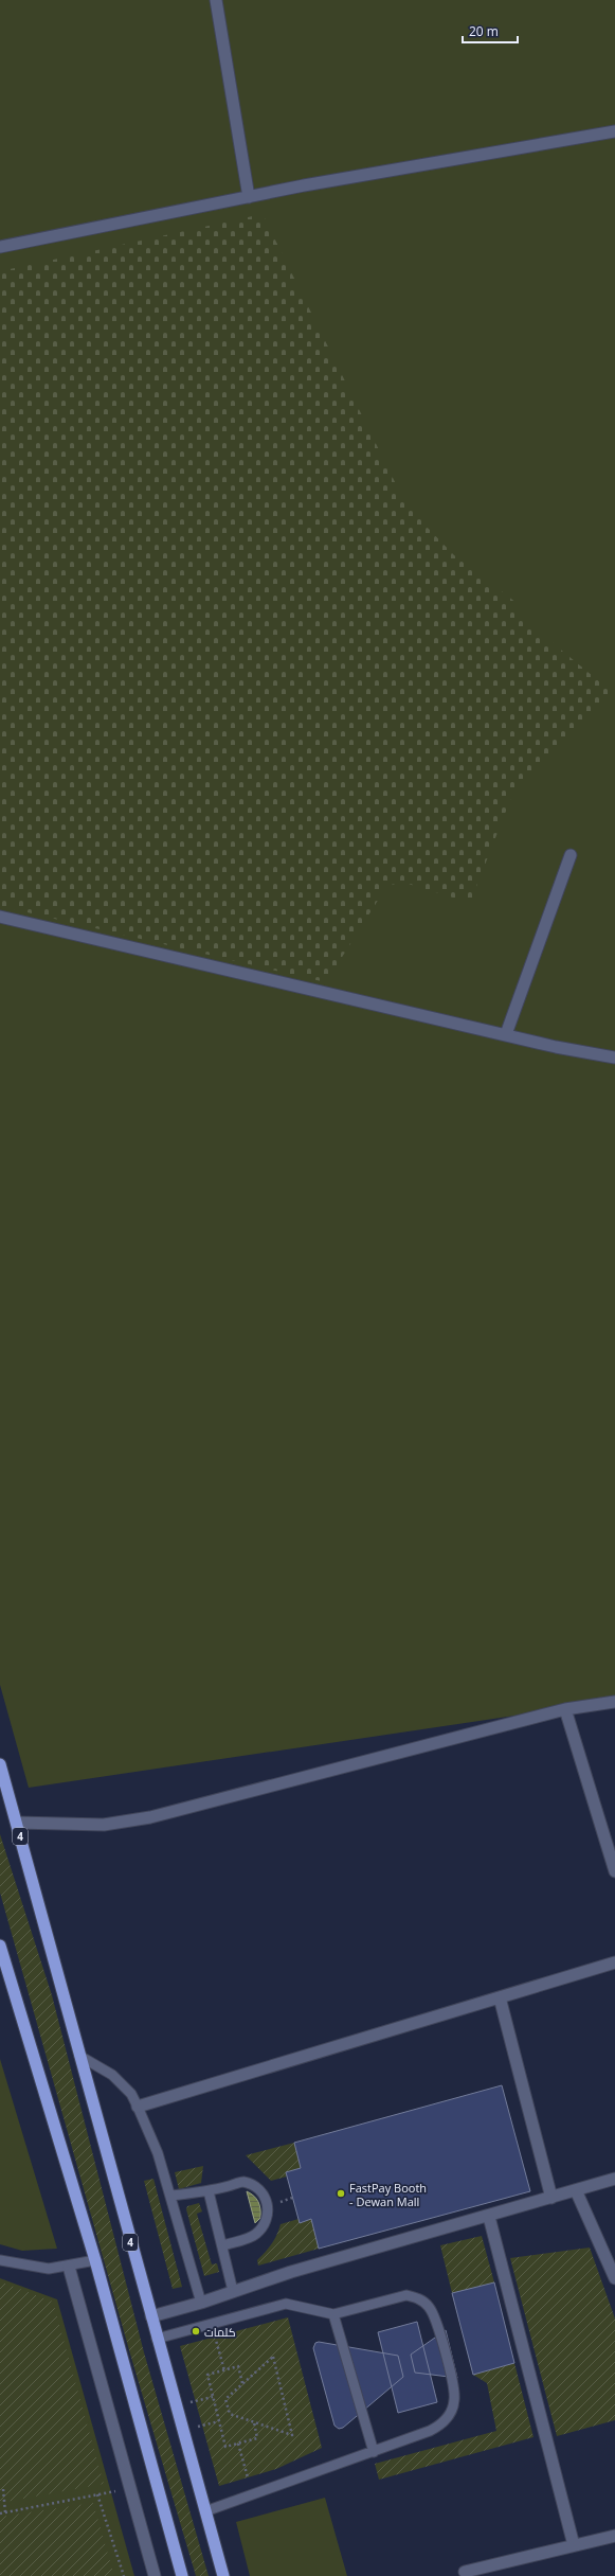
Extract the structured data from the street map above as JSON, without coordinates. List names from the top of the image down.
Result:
{
  "streets": {
    "highway": ["4"]
  },
  "places": ["FastPay Booth - Dewan Mall", "كلمات"],
  "scale_bar": "20 m"
}
